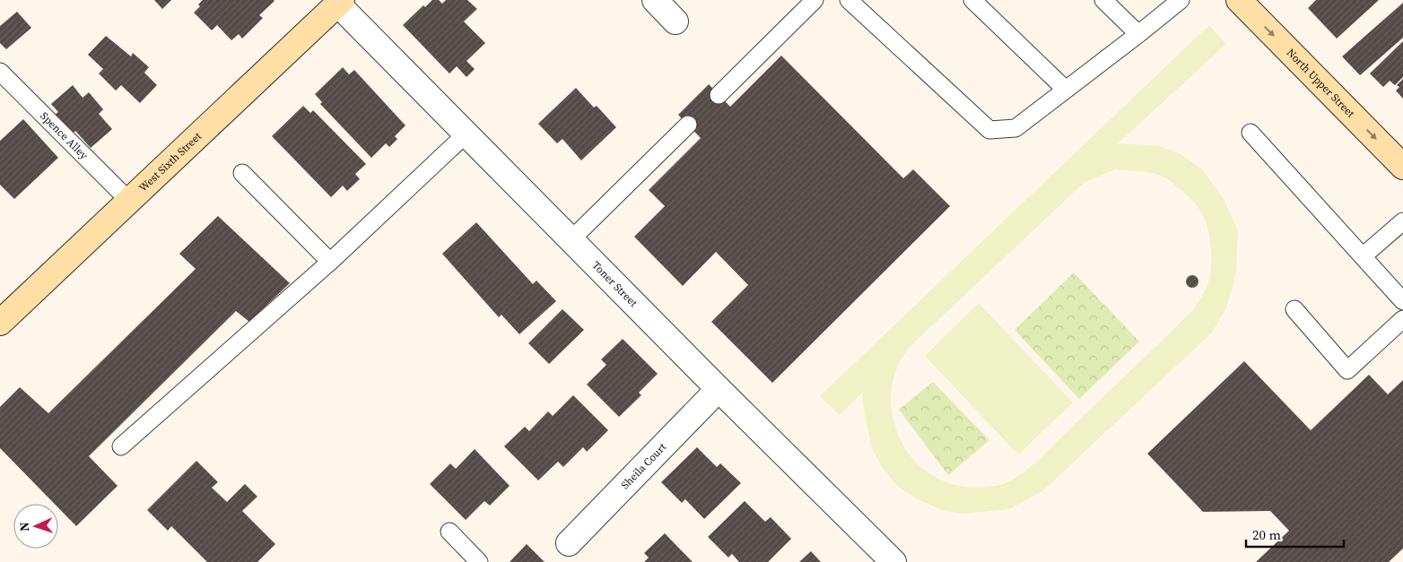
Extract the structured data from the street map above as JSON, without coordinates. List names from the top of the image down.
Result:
{
  "streets": {
    "street": [
      "North Upper Street",
      "West Sixth Street",
      "Toner Street",
      "Sheila Court"
    ],
    "lane": ["Spence Alley"]
  },
  "crossings": [
    ["Spence Alley", "West Sixth Street"],
    ["West Sixth Street", "Toner Street"],
    ["Toner Street", "Sheila Court"]
  ],
  "one_way": ["North Upper Street"],
  "scale_bar": "20 m",
  "north": "left"
}
